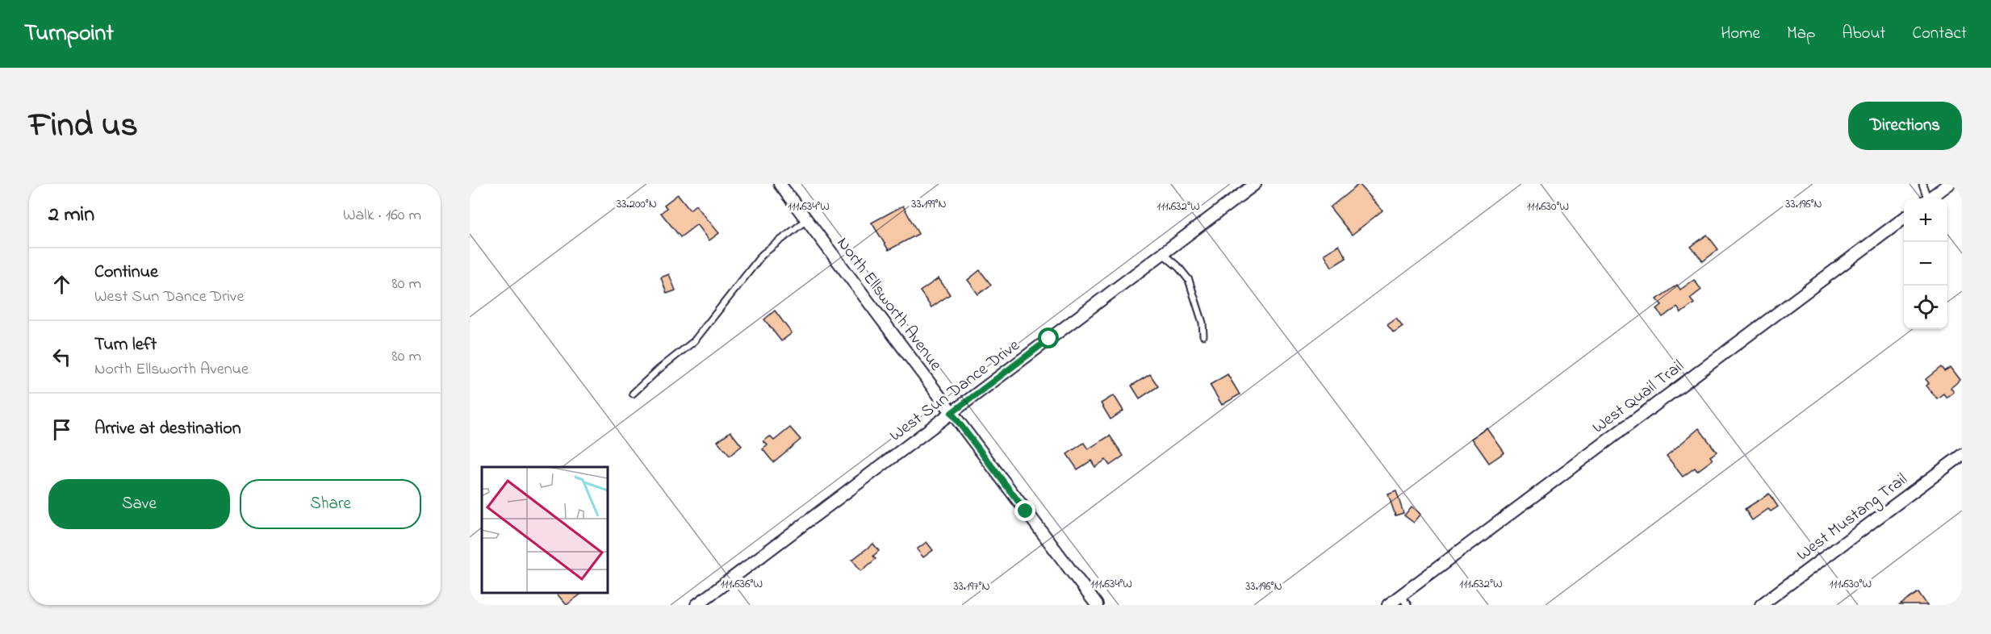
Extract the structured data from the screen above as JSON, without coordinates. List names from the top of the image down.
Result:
{
  "streets": {
    "street": [
      "North Ellsworth Avenue",
      "West Sun Dance Drive",
      "West Quail Trail",
      "West Mustang Trail"
    ]
  },
  "crossings": [
    ["North Ellsworth Avenue", "West Sun Dance Drive"]
  ],
  "page": {
    "header": "Turnpoint",
    "nav": [
      "Home",
      "Map",
      "About",
      "Contact"
    ],
    "title": "Find us",
    "buttons": [
      "Directions",
      ["Save", "Share"]
    ],
    "heading": ["2 min", "Walk · 160 m"],
    "map_buttons": ["+", "−"],
    "list": [
      ["Continue", "West Sun Dance Drive", "80 m"],
      ["Turn left", "North Ellsworth Avenue", "80 m"],
      "Arrive at destination"
    ]
  },
  "coordinates": [
    "33.196°N",
    "33.200°N",
    "33.199°N",
    "111.634°W",
    "111.632°W",
    "111.630°W",
    "111.636°W",
    "33.197°N"
  ]
}
